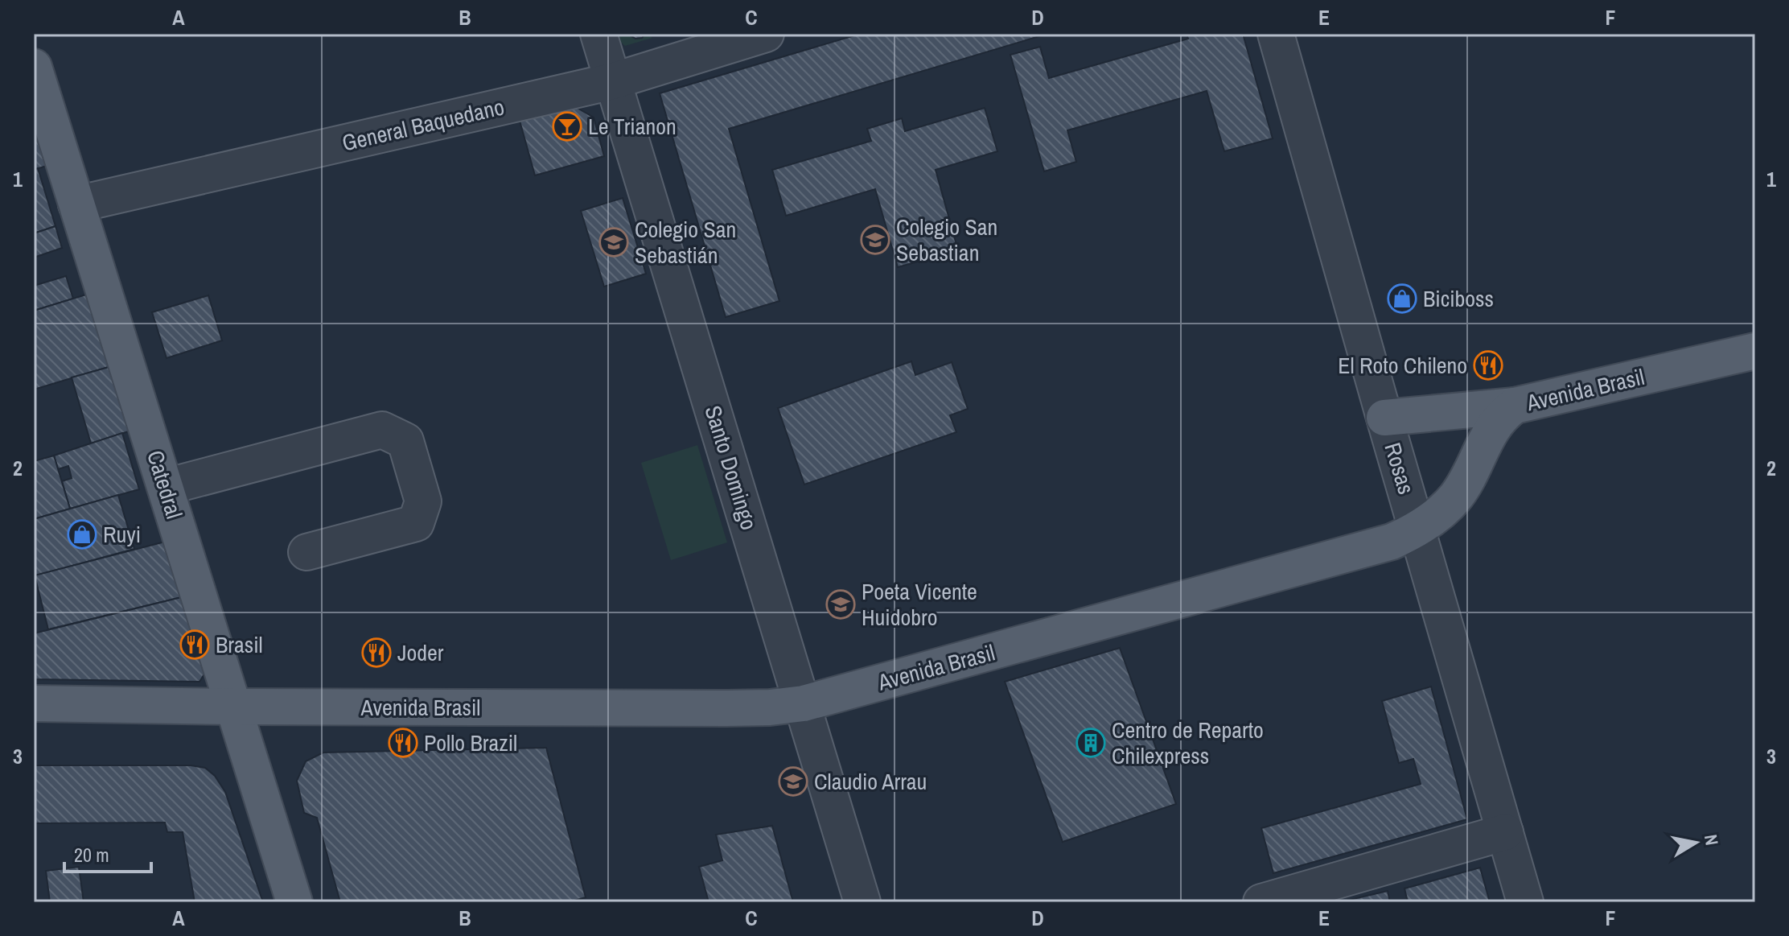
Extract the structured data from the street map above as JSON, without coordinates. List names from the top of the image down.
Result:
{
  "streets": {
    "main road": ["Avenida Brasil", "Catedral"],
    "street": ["General Baquedano", "Santo Domingo", "Rosas"]
  },
  "crossings": [
    ["General Baquedano", "Santo Domingo"],
    ["General Baquedano", "Catedral"],
    ["Avenida Brasil", "Santo Domingo"],
    ["Avenida Brasil", "Rosas"],
    ["Avenida Brasil", "Catedral"]
  ],
  "places": {
    "bar": ["Le Trianon"],
    "school or university": [
      "Colegio San Sebastian",
      "Colegio San Sebastián",
      "Poeta Vicente Huidobro",
      "Claudio Arrau"
    ],
    "shop": ["Biciboss", "Ruyi"],
    "restaurant": [
      "El Roto Chileno",
      "Brasil",
      "Joder",
      "Pollo Brazil"
    ],
    "building": ["Centro de Reparto Chilexpress"]
  },
  "scale_bar": "20 m",
  "north": "right",
  "grid": {
    "columns": [
      "A",
      "B",
      "C",
      "D",
      "E",
      "F"
    ],
    "rows": ["1", "2", "3"]
  }
}
